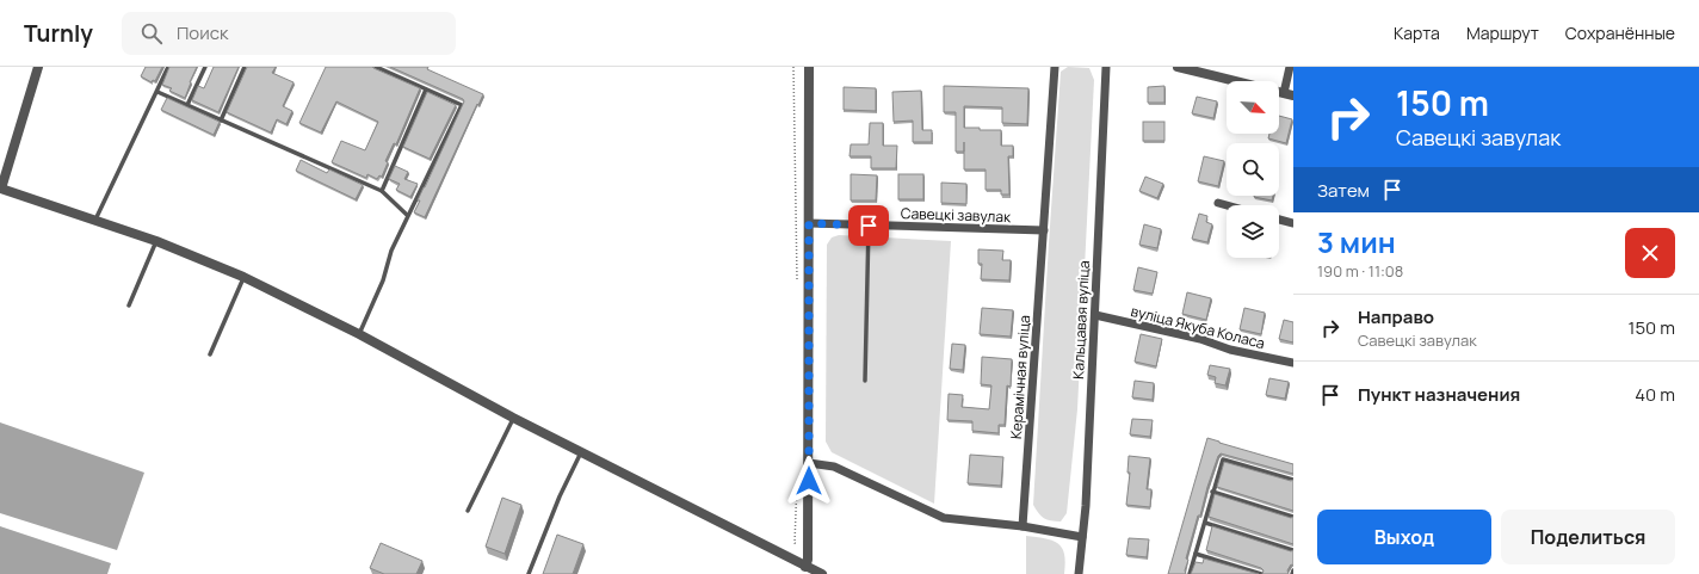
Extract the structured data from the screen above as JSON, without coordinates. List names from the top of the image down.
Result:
{
  "streets": {
    "street": [
      "Савецкі завулак",
      "Кальцавая вуліца",
      "вуліца Якуба Коласа",
      "Керамічная вуліца"
    ]
  },
  "crossings": [
    ["Савецкі завулак", "Керамічная вуліца"],
    ["Кальцавая вуліца", "вуліца Якуба Коласа"]
  ],
  "north": "bottom right",
  "page": {
    "header": "Turnly",
    "search": "Поиск",
    "nav": ["Карта", "Маршрут", "Сохранённые"],
    "turn": ["150 m", "Савецкі завулак"],
    "then": "Затем",
    "heading": ["3 мин", "190 m · 11:08"],
    "list": [
      {
        "name": "Направо",
        "note": "Савецкі завулак",
        "value": "150 m"
      },
      {
        "name": "Пункт назначения",
        "value": "40 m"
      }
    ],
    "buttons": ["Выход", "Поделиться"]
  }
}
